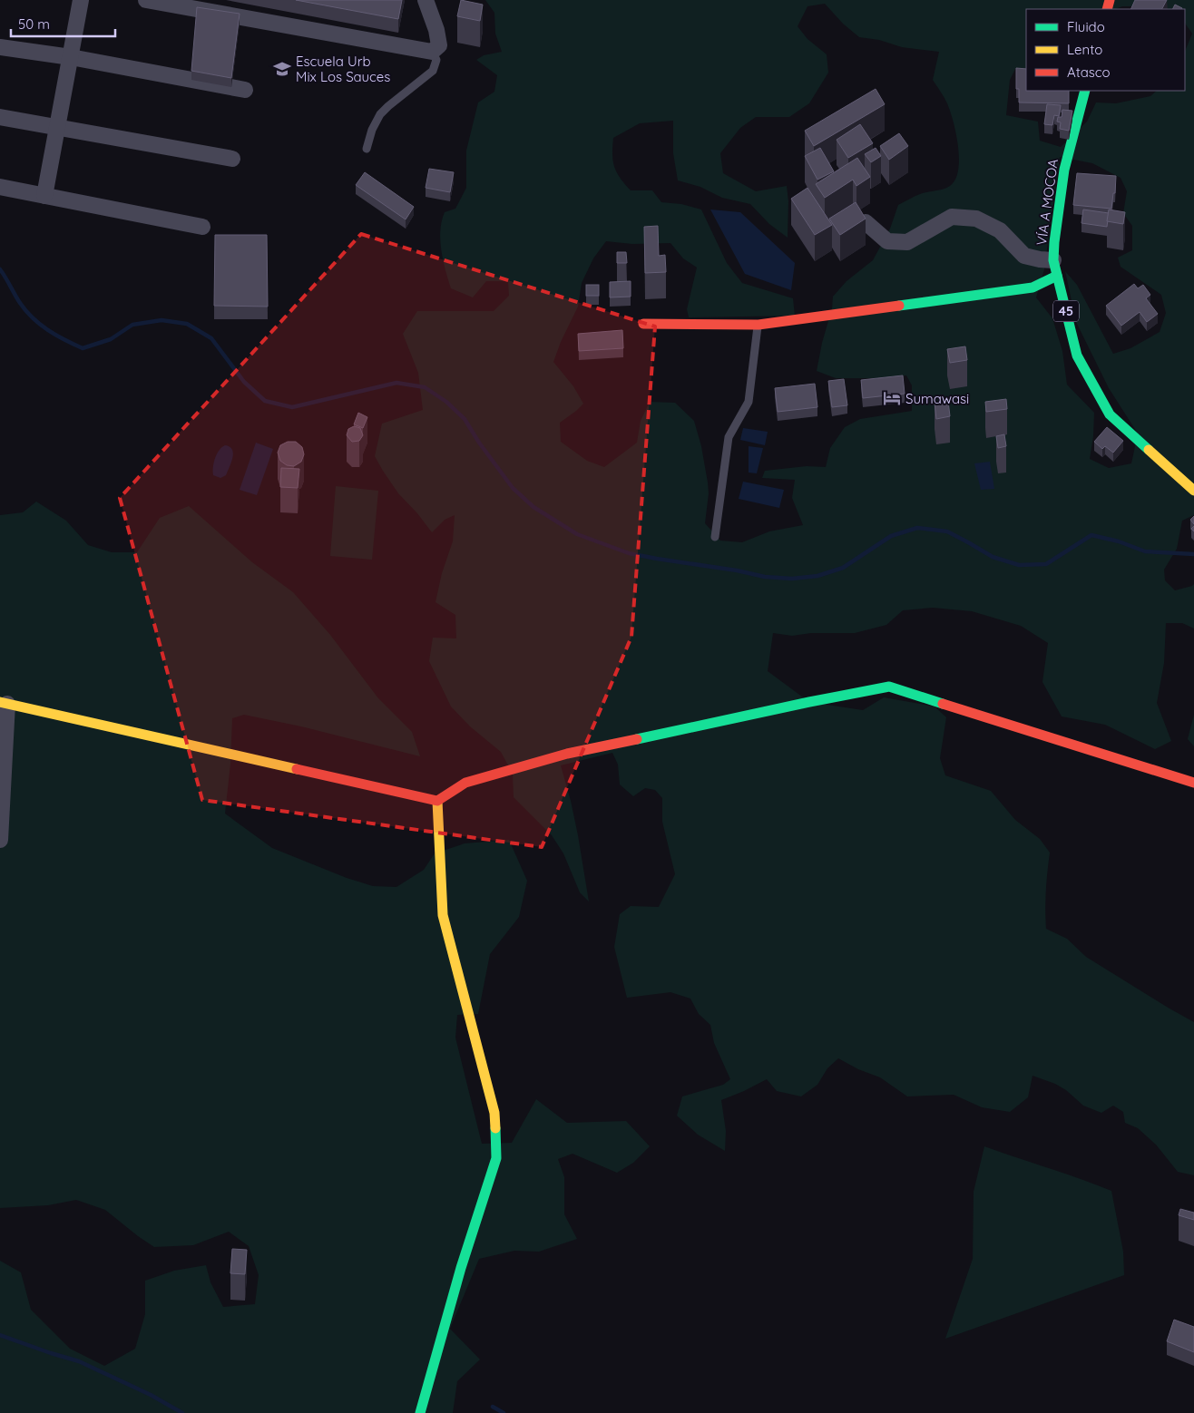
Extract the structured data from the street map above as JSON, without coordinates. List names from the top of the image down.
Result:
{
  "streets": {
    "street": ["VÍA A MOCOA", "45"]
  },
  "places": {
    "school or university": ["Escuela Urb Mix Los Sauces"],
    "hotel": ["Sumawasi"]
  },
  "legend": ["Fluido", "Lento", "Atasco"],
  "scale_bar": "50 m"
}
